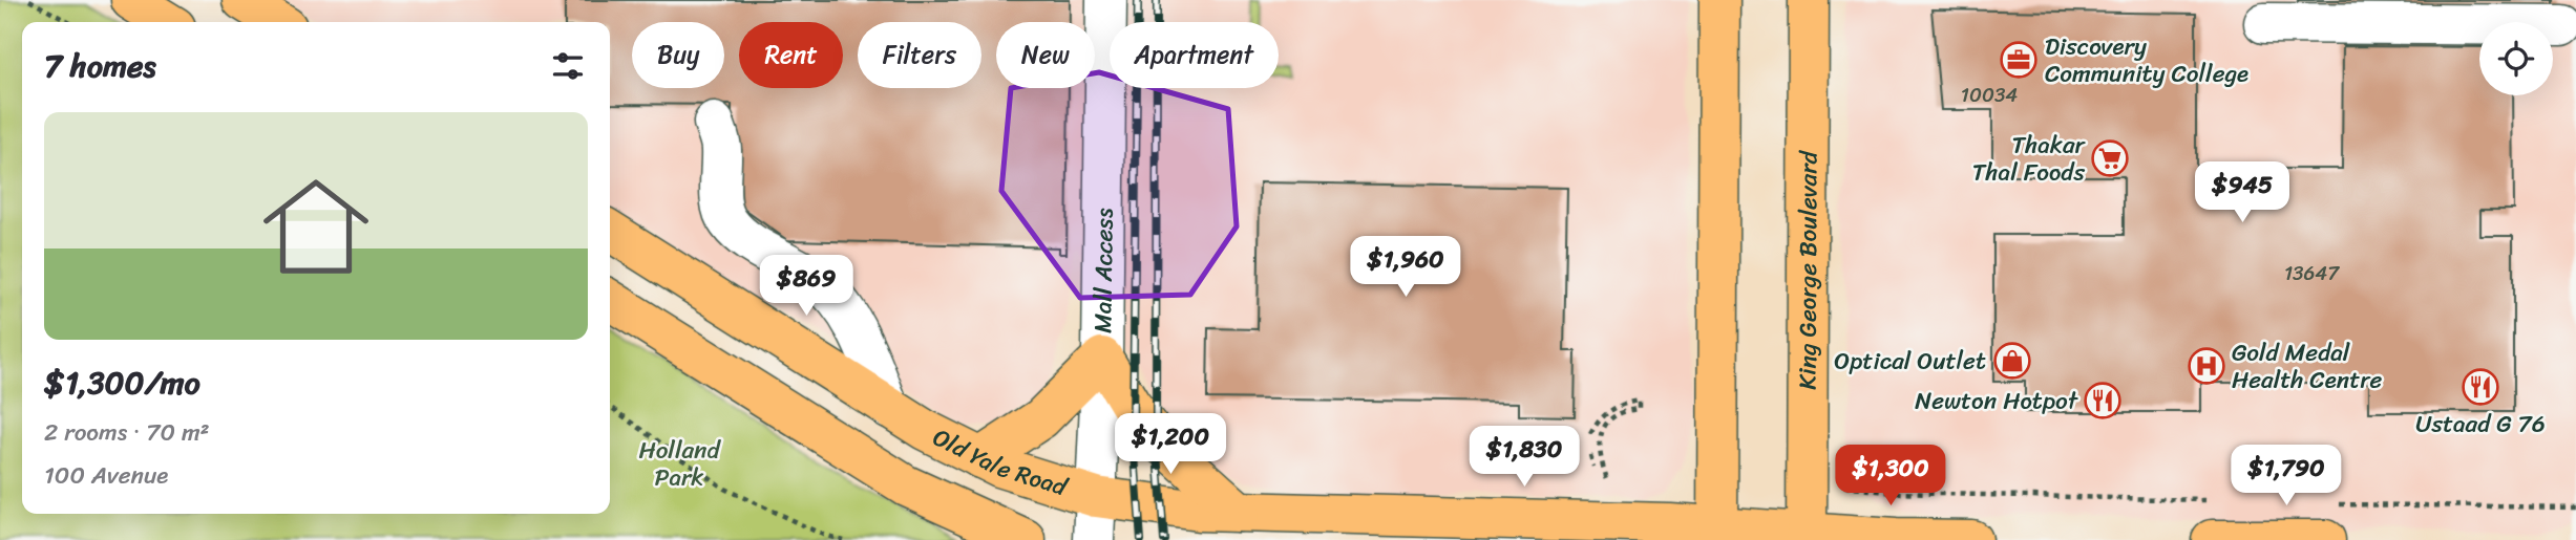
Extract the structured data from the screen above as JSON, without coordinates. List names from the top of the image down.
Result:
{
  "streets": {
    "main road": ["King George Boulevard", "Old Yale Road"],
    "lane": ["Mall Access"]
  },
  "crossings": [
    ["Mall Access", "Old Yale Road"],
    ["King George Boulevard", "Old Yale Road"]
  ],
  "parks": ["Holland Park"],
  "places": {
    "office": ["Discovery Community College"],
    "supermarket": ["Thakar Thal Foods"],
    "shop": ["Optical Outlet"],
    "hospital": ["Gold Medal Health Centre"],
    "restaurant": ["Ustaad G 76", "Newton Hotpot"]
  },
  "house_numbers": ["10034", "13647"],
  "page": {
    "chip": [
      "Buy",
      "Rent",
      "Filters",
      "New",
      "Apartment"
    ],
    "heading": "7 homes",
    "list": [
      {
        "name": "$1,300/mo",
        "note": "2 rooms · 70 m² · 100 Avenue"
      }
    ],
    "price": [
      "$945",
      "$1,960",
      "$869",
      "$1,200",
      "$1,830",
      "$1,300",
      "$1,790"
    ]
  }
}
